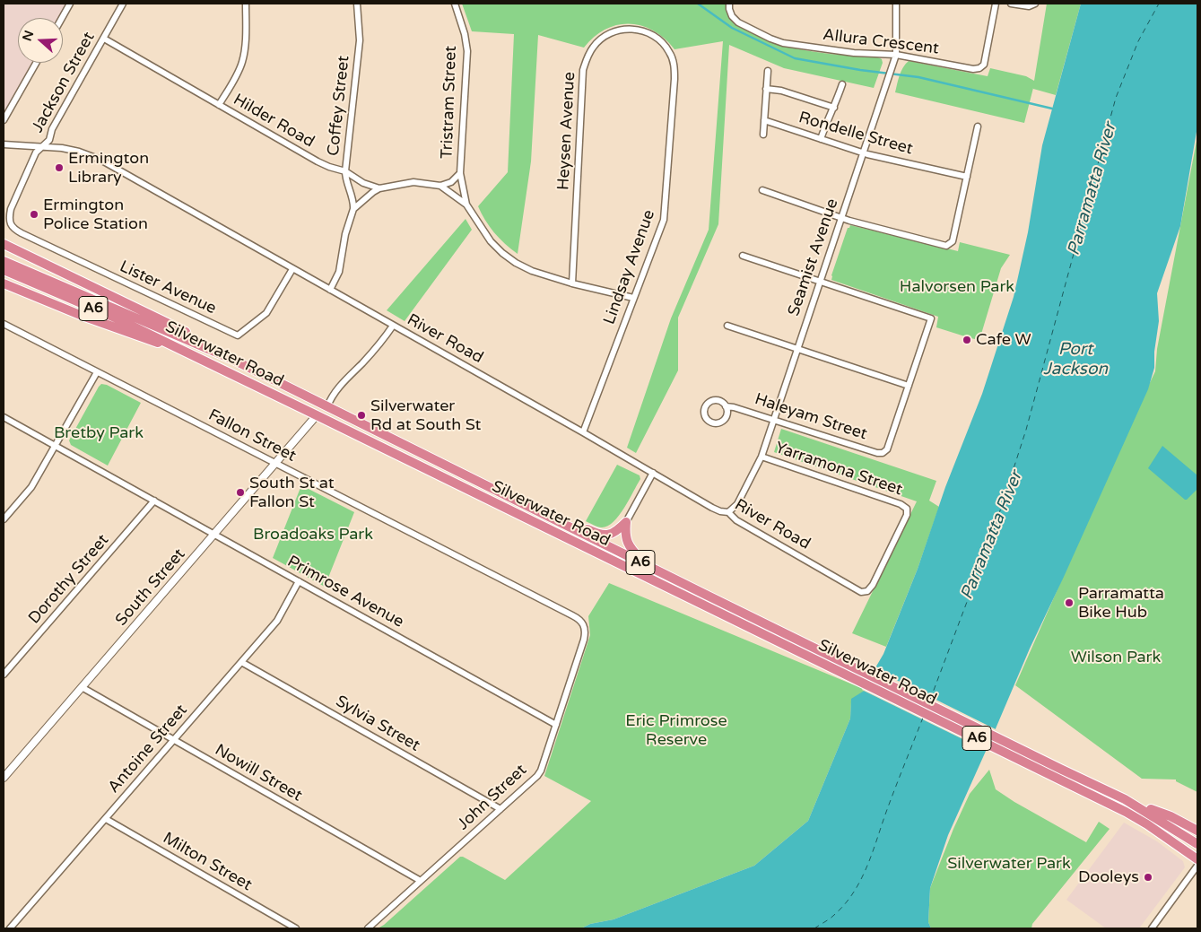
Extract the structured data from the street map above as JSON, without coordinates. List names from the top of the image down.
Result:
{
  "streets": {
    "highway": ["A6", "Silverwater Road"],
    "street": [
      "Allura Crescent",
      "Jackson Street",
      "Tristram Street",
      "Coffey Street",
      "Hilder Road",
      "Heysen Avenue",
      "Rondelle Street",
      "Seamist Avenue",
      "Lindsay Avenue",
      "Lister Avenue",
      "River Road",
      "Haleyam Street",
      "Fallon Street",
      "Yarramona Street",
      "Dorothy Street",
      "South Street",
      "Primrose Avenue",
      "Sylvia Street",
      "Antoine Street",
      "Nowill Street",
      "John Street",
      "Milton Street"
    ]
  },
  "crossings": [
    ["Allura Crescent", "Seamist Avenue"],
    ["Jackson Street", "Hilder Road"],
    ["Jackson Street", "Lister Avenue"],
    ["Jackson Street", "River Road"],
    ["Coffey Street", "Hilder Road"],
    ["Heysen Avenue", "Lindsay Avenue"],
    ["Rondelle Street", "Seamist Avenue"],
    ["Seamist Avenue", "River Road"],
    ["Seamist Avenue", "Haleyam Street"],
    ["Seamist Avenue", "Yarramona Street"],
    ["Lindsay Avenue", "River Road"],
    ["Lister Avenue", "River Road"],
    ["River Road", "Yarramona Street"],
    ["Silverwater Road", "South Street"],
    ["Fallon Street", "South Street"],
    ["Fallon Street", "John Street"],
    ["Dorothy Street", "Primrose Avenue"],
    ["South Street", "Primrose Avenue"],
    ["South Street", "Nowill Street"],
    ["Primrose Avenue", "Antoine Street"],
    ["Primrose Avenue", "John Street"],
    ["Sylvia Street", "Antoine Street"],
    ["Sylvia Street", "John Street"],
    ["Antoine Street", "Nowill Street"],
    ["Antoine Street", "Milton Street"],
    ["Nowill Street", "John Street"]
  ],
  "water": ["Parramatta River", "Port Jackson"],
  "parks": [
    "Halvorsen Park",
    "Bretby Park",
    "Broadoaks Park",
    "Wilson Park",
    "Eric Primrose Reserve",
    "Silverwater Park"
  ],
  "places": [
    "Ermington Library",
    "Ermington Police Station",
    "Cafe W",
    "Silverwater Rd at South St",
    "South St at Fallon St",
    "Parramatta Bike Hub",
    "Dooleys"
  ],
  "north": "left"
}
